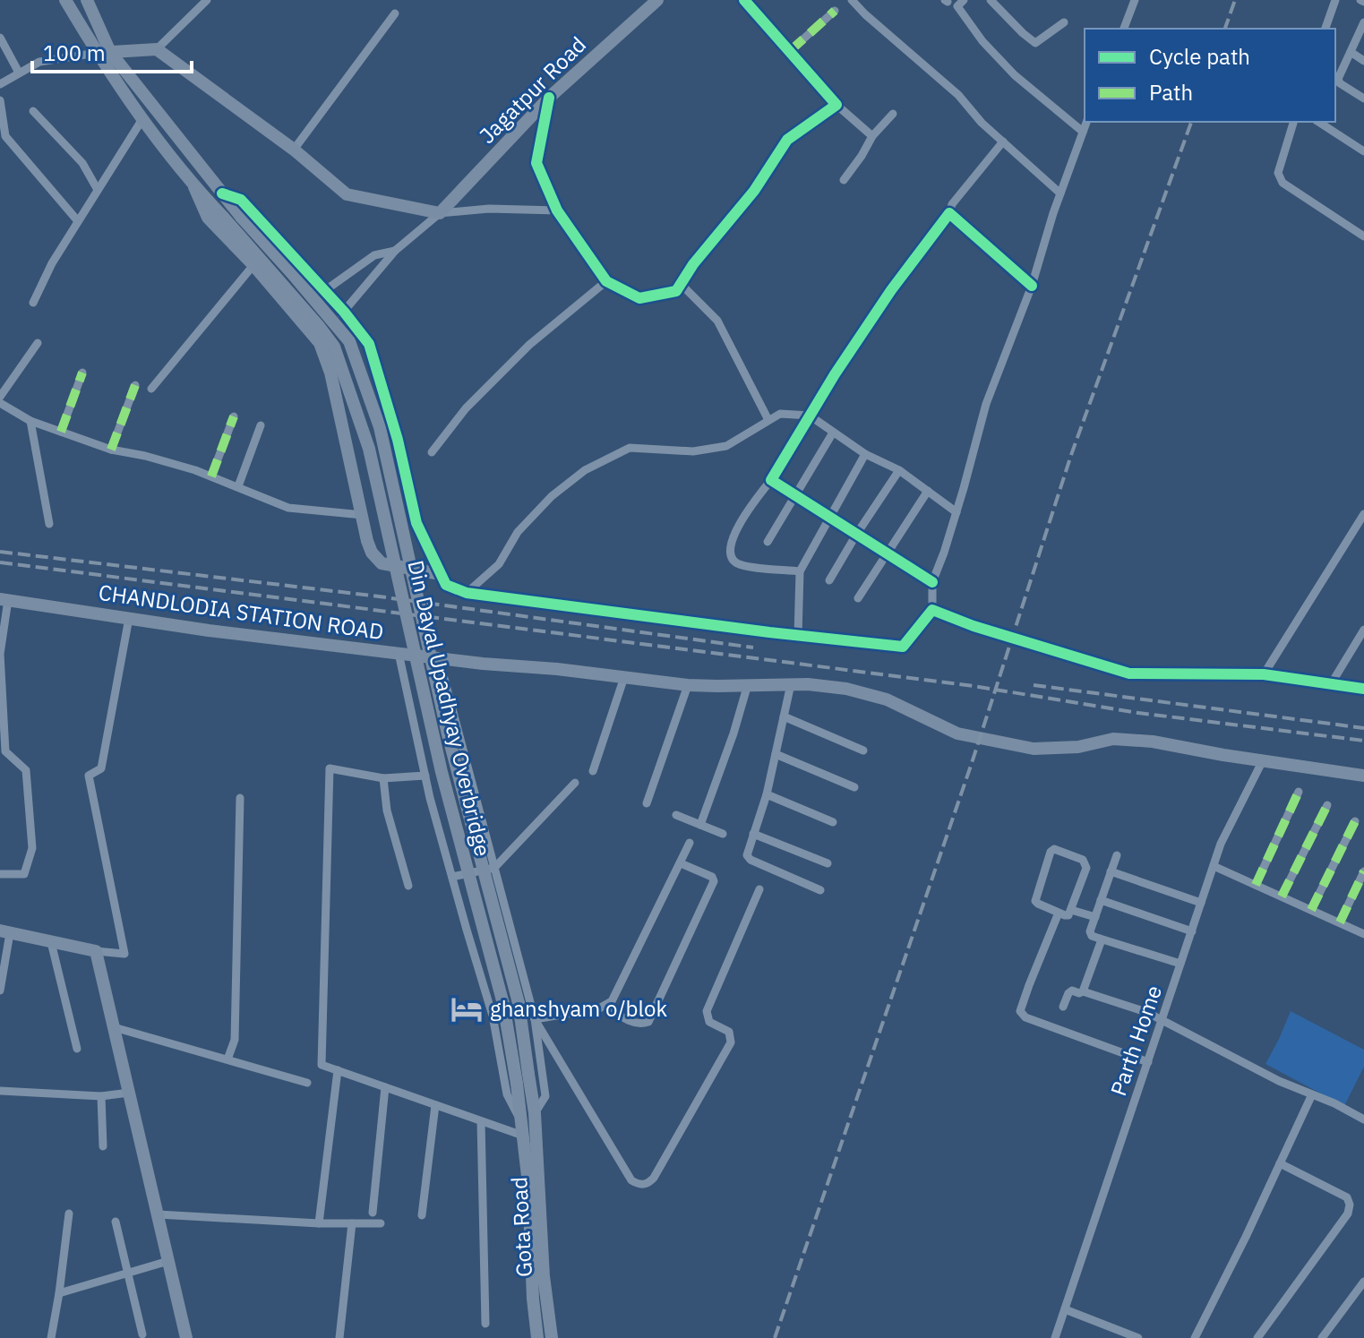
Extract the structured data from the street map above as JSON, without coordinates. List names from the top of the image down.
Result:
{
  "streets": {
    "street": [
      "Jagatpur Road",
      "CHANDLODIA STATION ROAD",
      "Din Dayal Upadhyay Overbridge",
      "Parth Home",
      "Gota Road"
    ]
  },
  "crossings": [
    ["CHANDLODIA STATION ROAD", "Parth Home"],
    ["Din Dayal Upadhyay Overbridge", "Gota Road"]
  ],
  "places": {
    "hotel": ["ghanshyam o/blok"]
  },
  "legend": ["Cycle path", "Path"],
  "scale_bar": "100 m"
}
